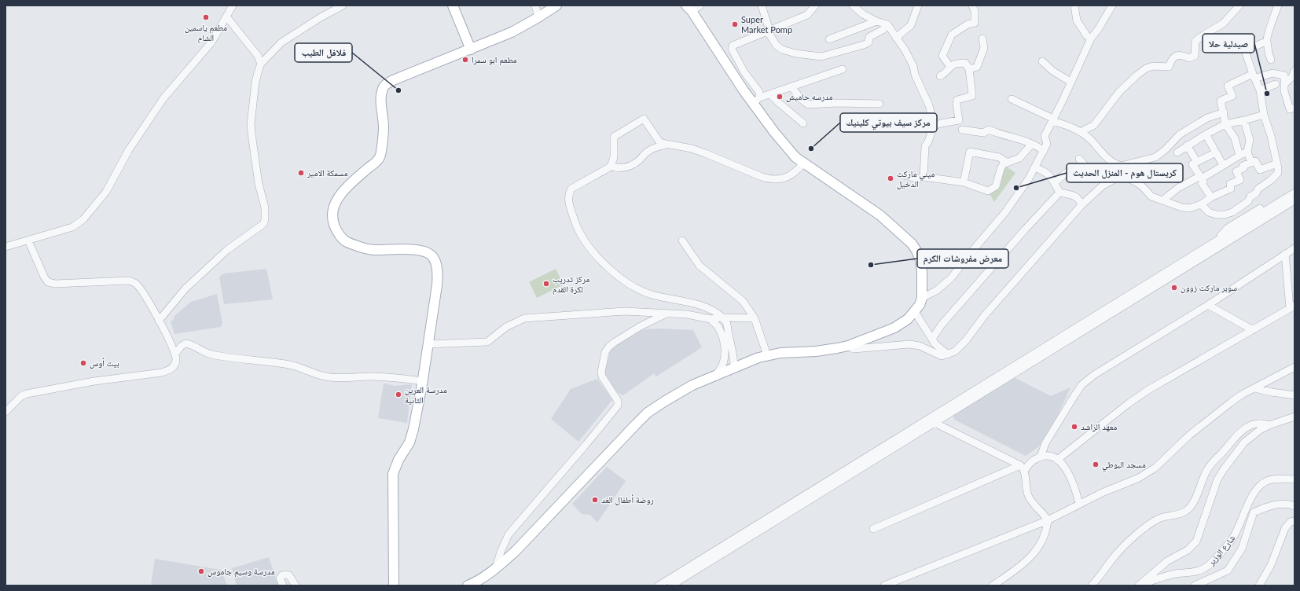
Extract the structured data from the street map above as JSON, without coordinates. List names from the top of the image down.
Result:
{
  "streets": {
    "street": ["شارع الوزير"]
  },
  "places": [
    "مطعم ياسمين الشام",
    "Super Market Pomp",
    "مطعم ابو سمرا",
    "فلافل الطيب",
    "صيدلية حلا",
    "مدرسه حاميش",
    "مركز سيف بيوتي كلينيك",
    "مسمكة الامير",
    "ميني ماركت الدخيل",
    "كريستال هوم - المنزل الحديث",
    "معرض مفروشات الكرم",
    "مركز تدريب لكرة القدم",
    "سوبر ماركت زوون",
    "بيت أوس",
    "مدرسة العرين الثانية",
    "معهد الراشد",
    "مسجد البوطي",
    "روضة أطفال الغد",
    "مدرسة وسيم جاموس"
  ]
}
